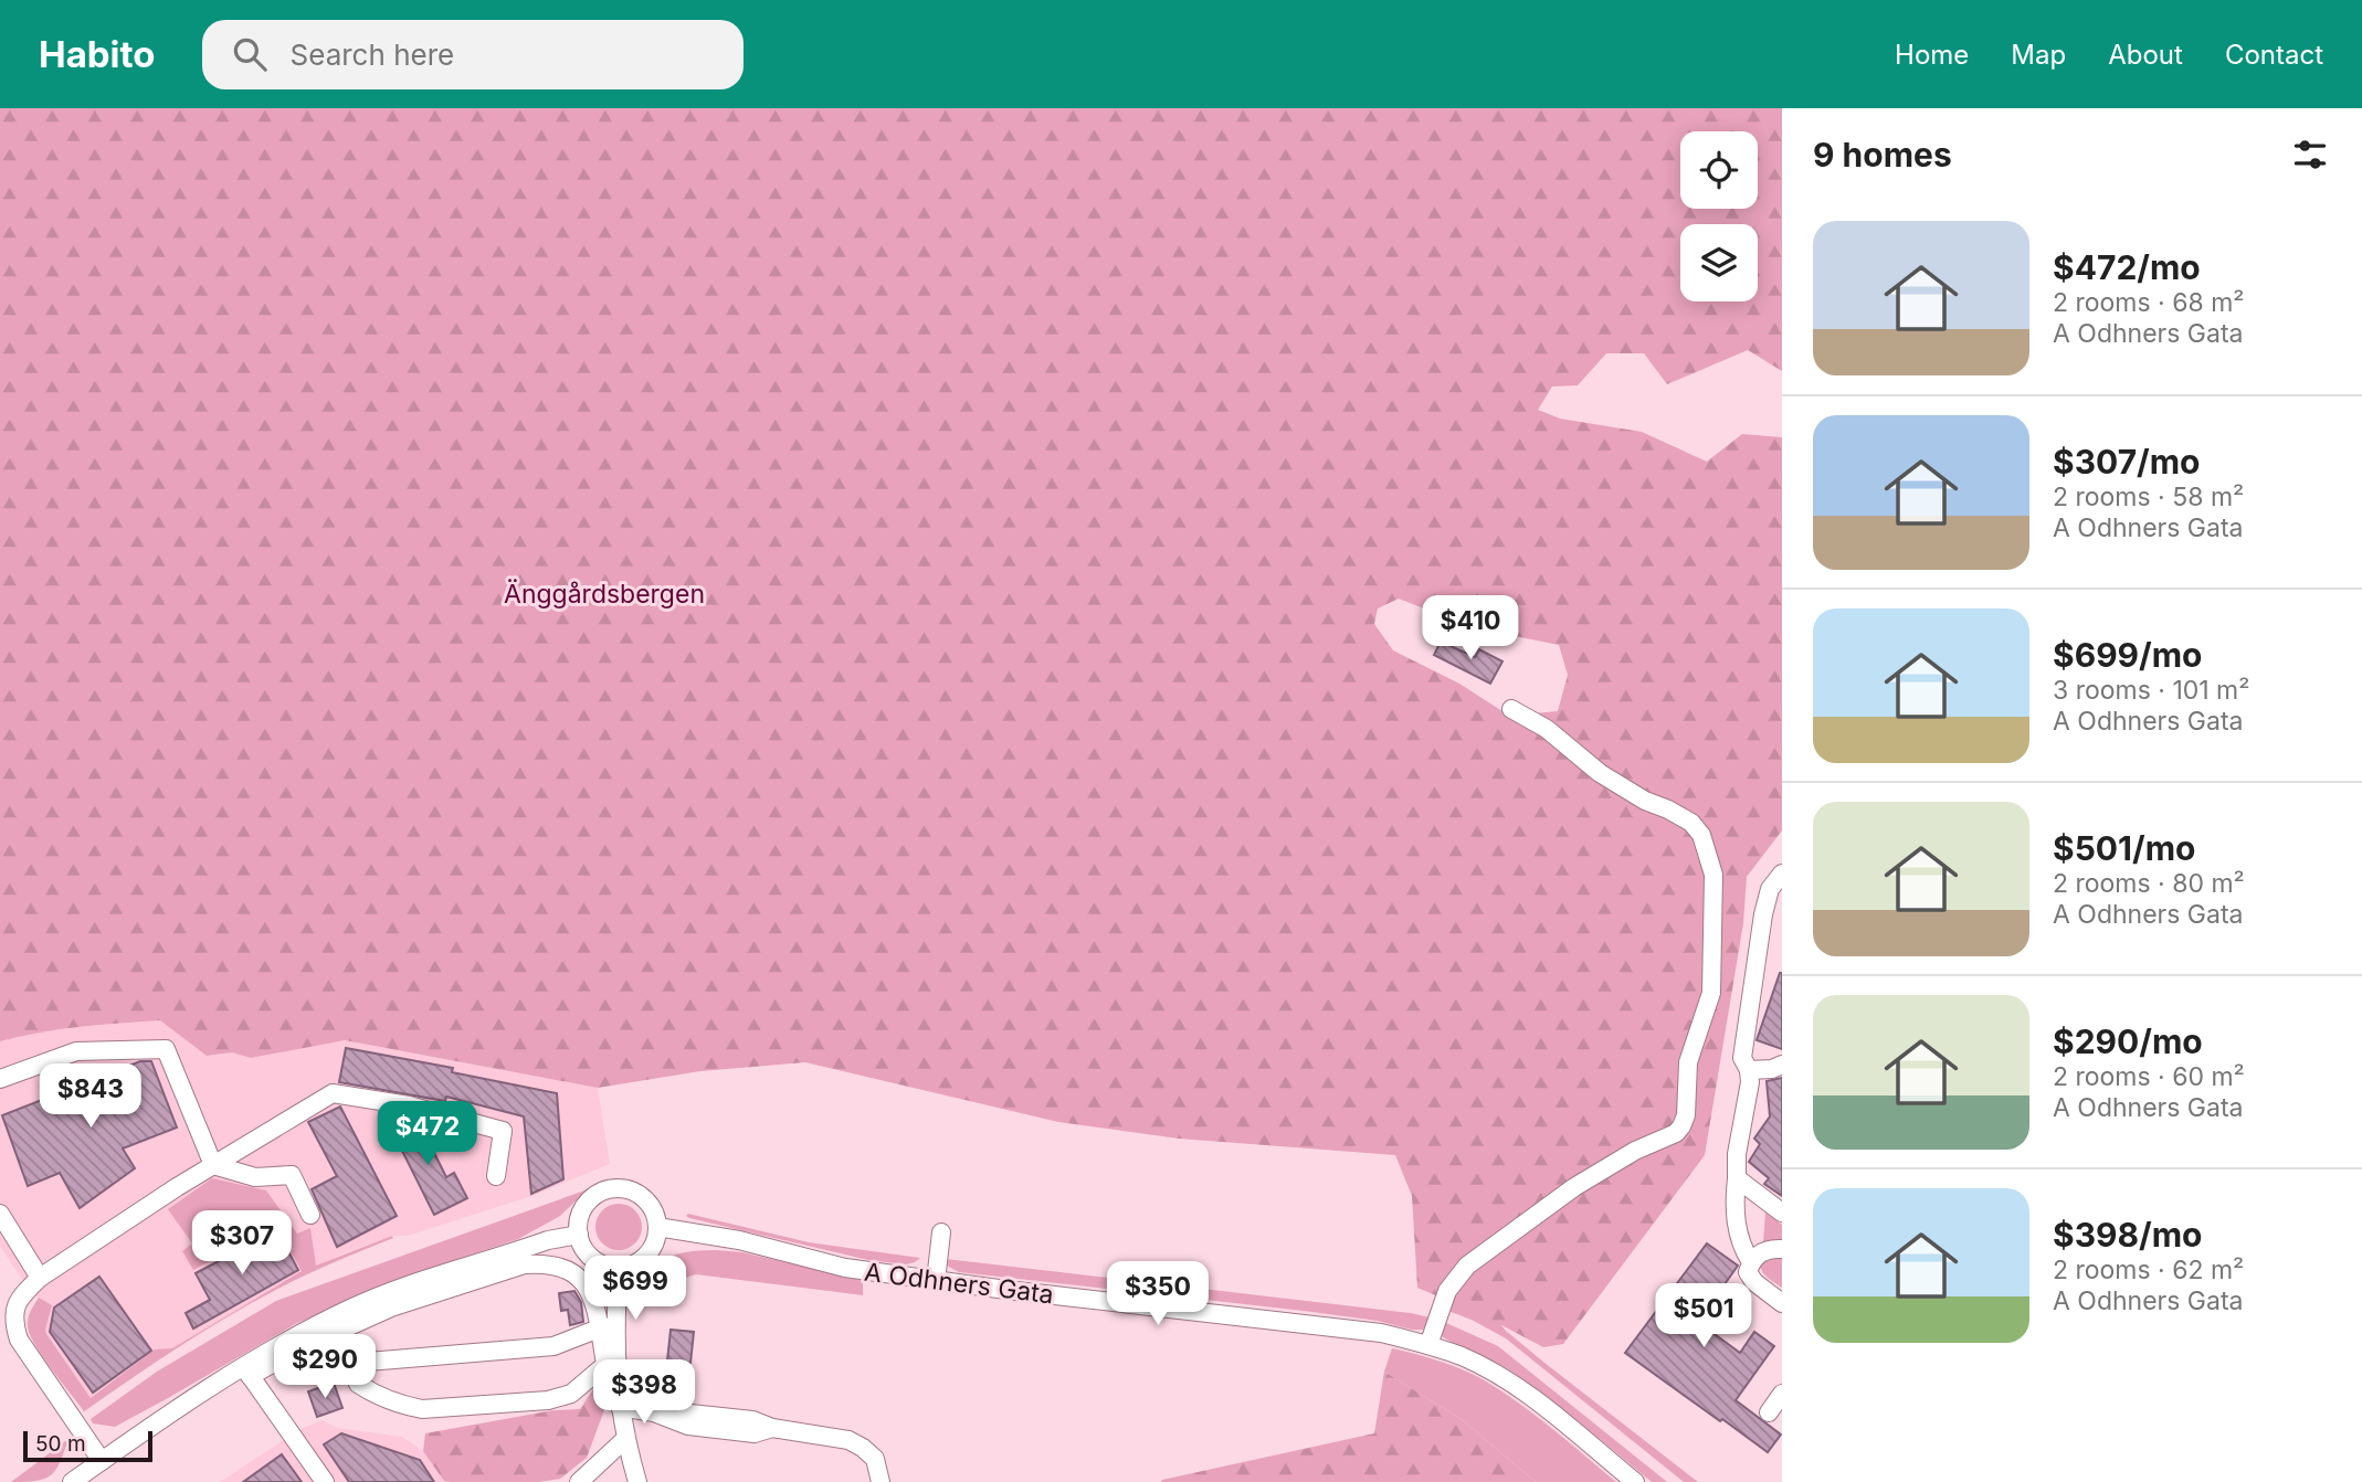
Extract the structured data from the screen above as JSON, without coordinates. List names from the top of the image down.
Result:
{
  "streets": {
    "street": ["A Odhners Gata"]
  },
  "parks": ["Änggårdsbergen"],
  "scale_bar": "50 m",
  "page": {
    "header": "Habito",
    "search": "Search here",
    "nav": [
      "Home",
      "Map",
      "About",
      "Contact"
    ],
    "heading": "9 homes",
    "list": [
      {
        "name": "$472/mo",
        "note": "2 rooms · 68 m² · A Odhners Gata"
      },
      {
        "name": "$307/mo",
        "note": "2 rooms · 58 m² · A Odhners Gata"
      },
      {
        "name": "$699/mo",
        "note": "3 rooms · 101 m² · A Odhners Gata"
      },
      {
        "name": "$501/mo",
        "note": "2 rooms · 80 m² · A Odhners Gata"
      },
      {
        "name": "$290/mo",
        "note": "2 rooms · 60 m² · A Odhners Gata"
      },
      {
        "name": "$398/mo",
        "note": "2 rooms · 62 m² · A Odhners Gata"
      }
    ],
    "price": [
      "$410",
      "$843",
      "$472",
      "$307",
      "$699",
      "$350",
      "$501",
      "$290",
      "$398"
    ],
    "scale": "50 m"
  }
}
